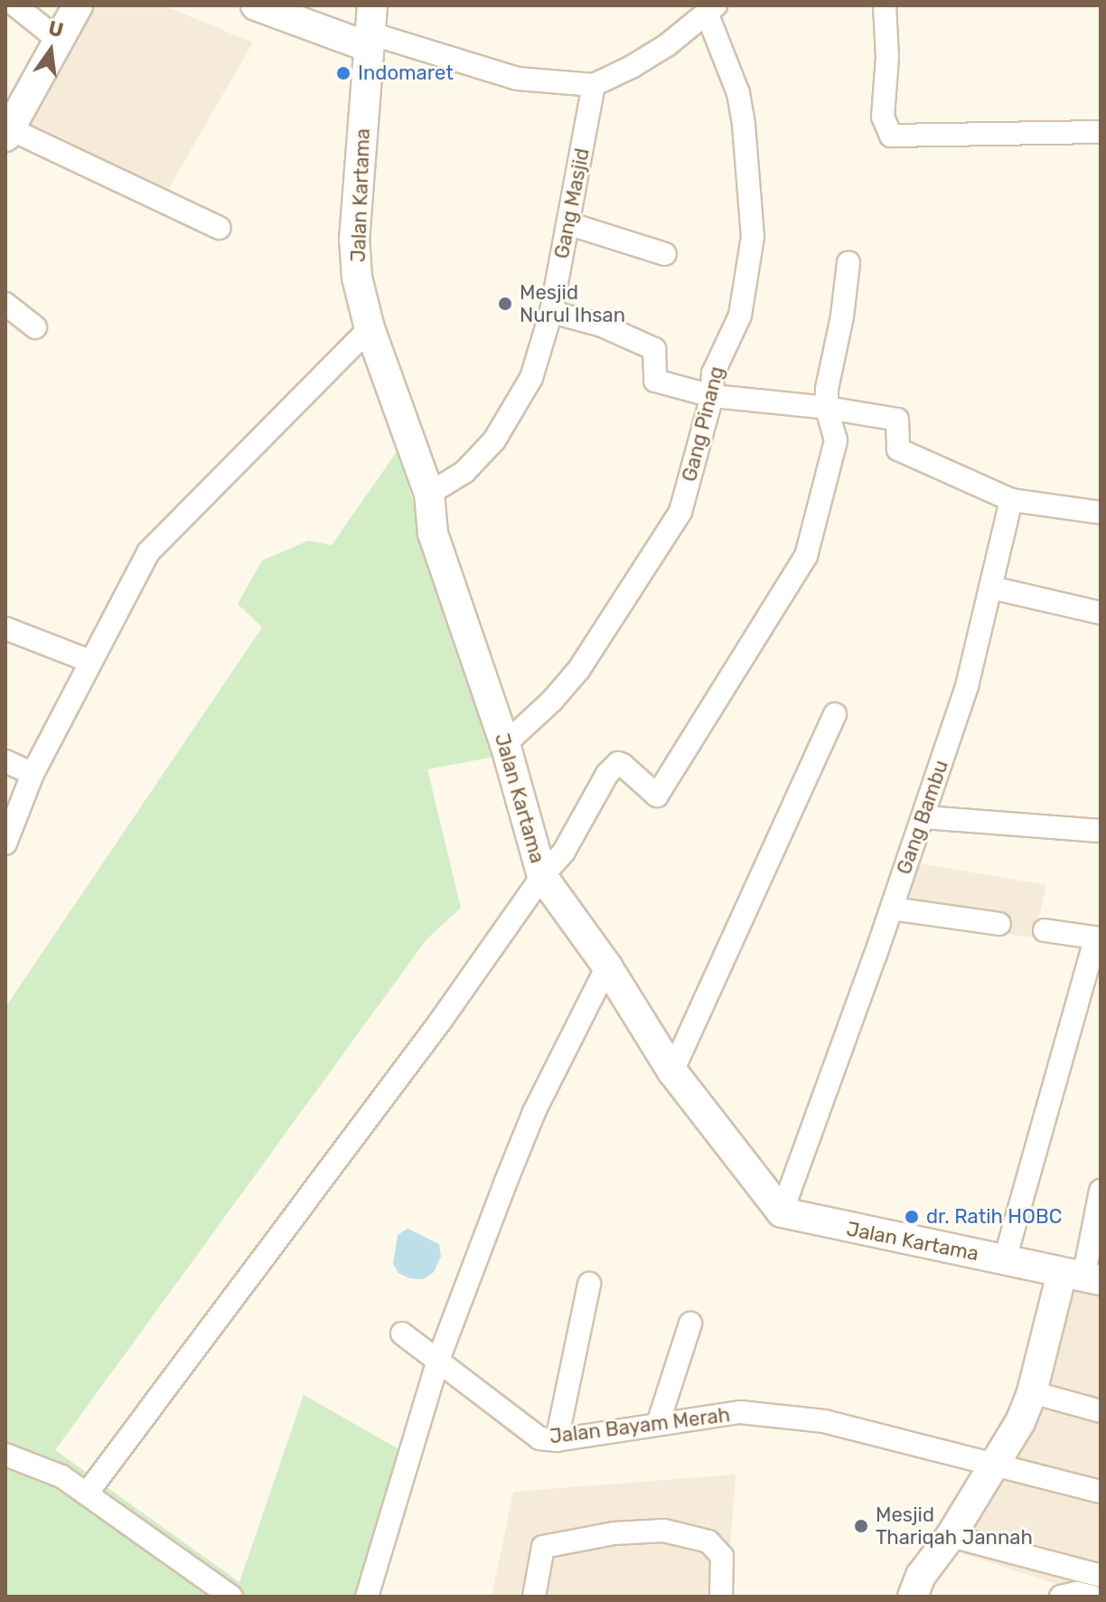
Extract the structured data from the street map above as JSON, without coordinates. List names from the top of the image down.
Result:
{
  "streets": {
    "main road": ["Jalan Kartama"],
    "street": [
      "Gang Masjid",
      "Gang Pinang",
      "Gang Bambu",
      "Jalan Bayam Merah"
    ]
  },
  "crossings": [
    ["Jalan Kartama", "Gang Masjid"],
    ["Jalan Kartama", "Gang Pinang"],
    ["Jalan Kartama", "Gang Bambu"]
  ],
  "places": [
    "Indomaret",
    "Mesjid Nurul Ihsan",
    "dr. Ratih HOBC",
    "Mesjid Thariqah Jannah"
  ],
  "north": "top"
}
